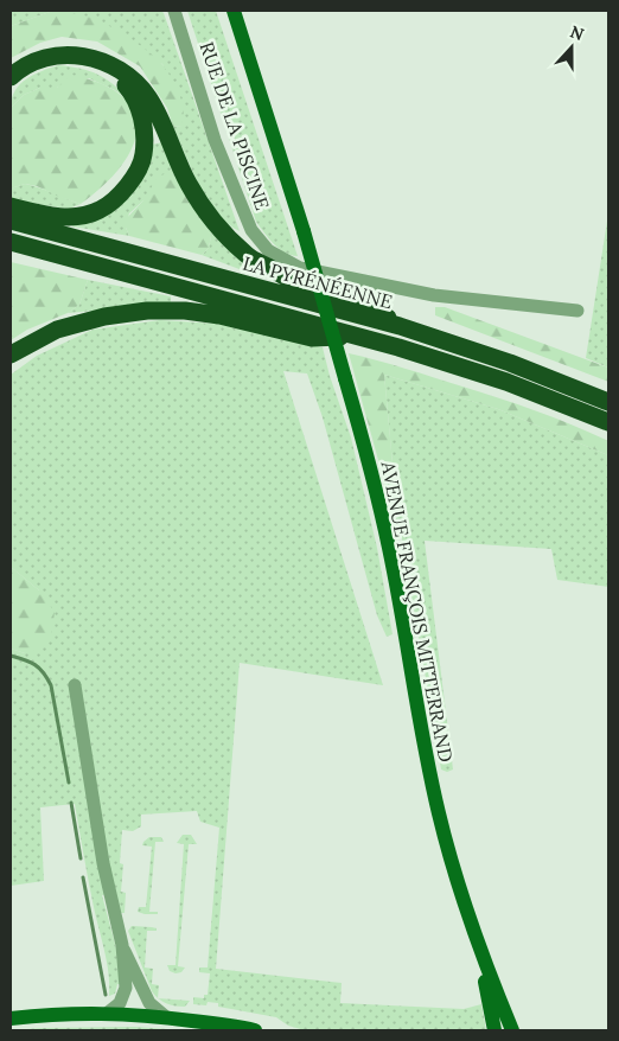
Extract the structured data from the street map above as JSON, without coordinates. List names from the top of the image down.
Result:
{
  "streets": {
    "highway": ["LA PYRÉNÉENNE"],
    "main road": ["AVENUE FRANÇOIS MITTERRAND"],
    "street": ["RUE DE LA PISCINE"]
  },
  "north": "top"
}
